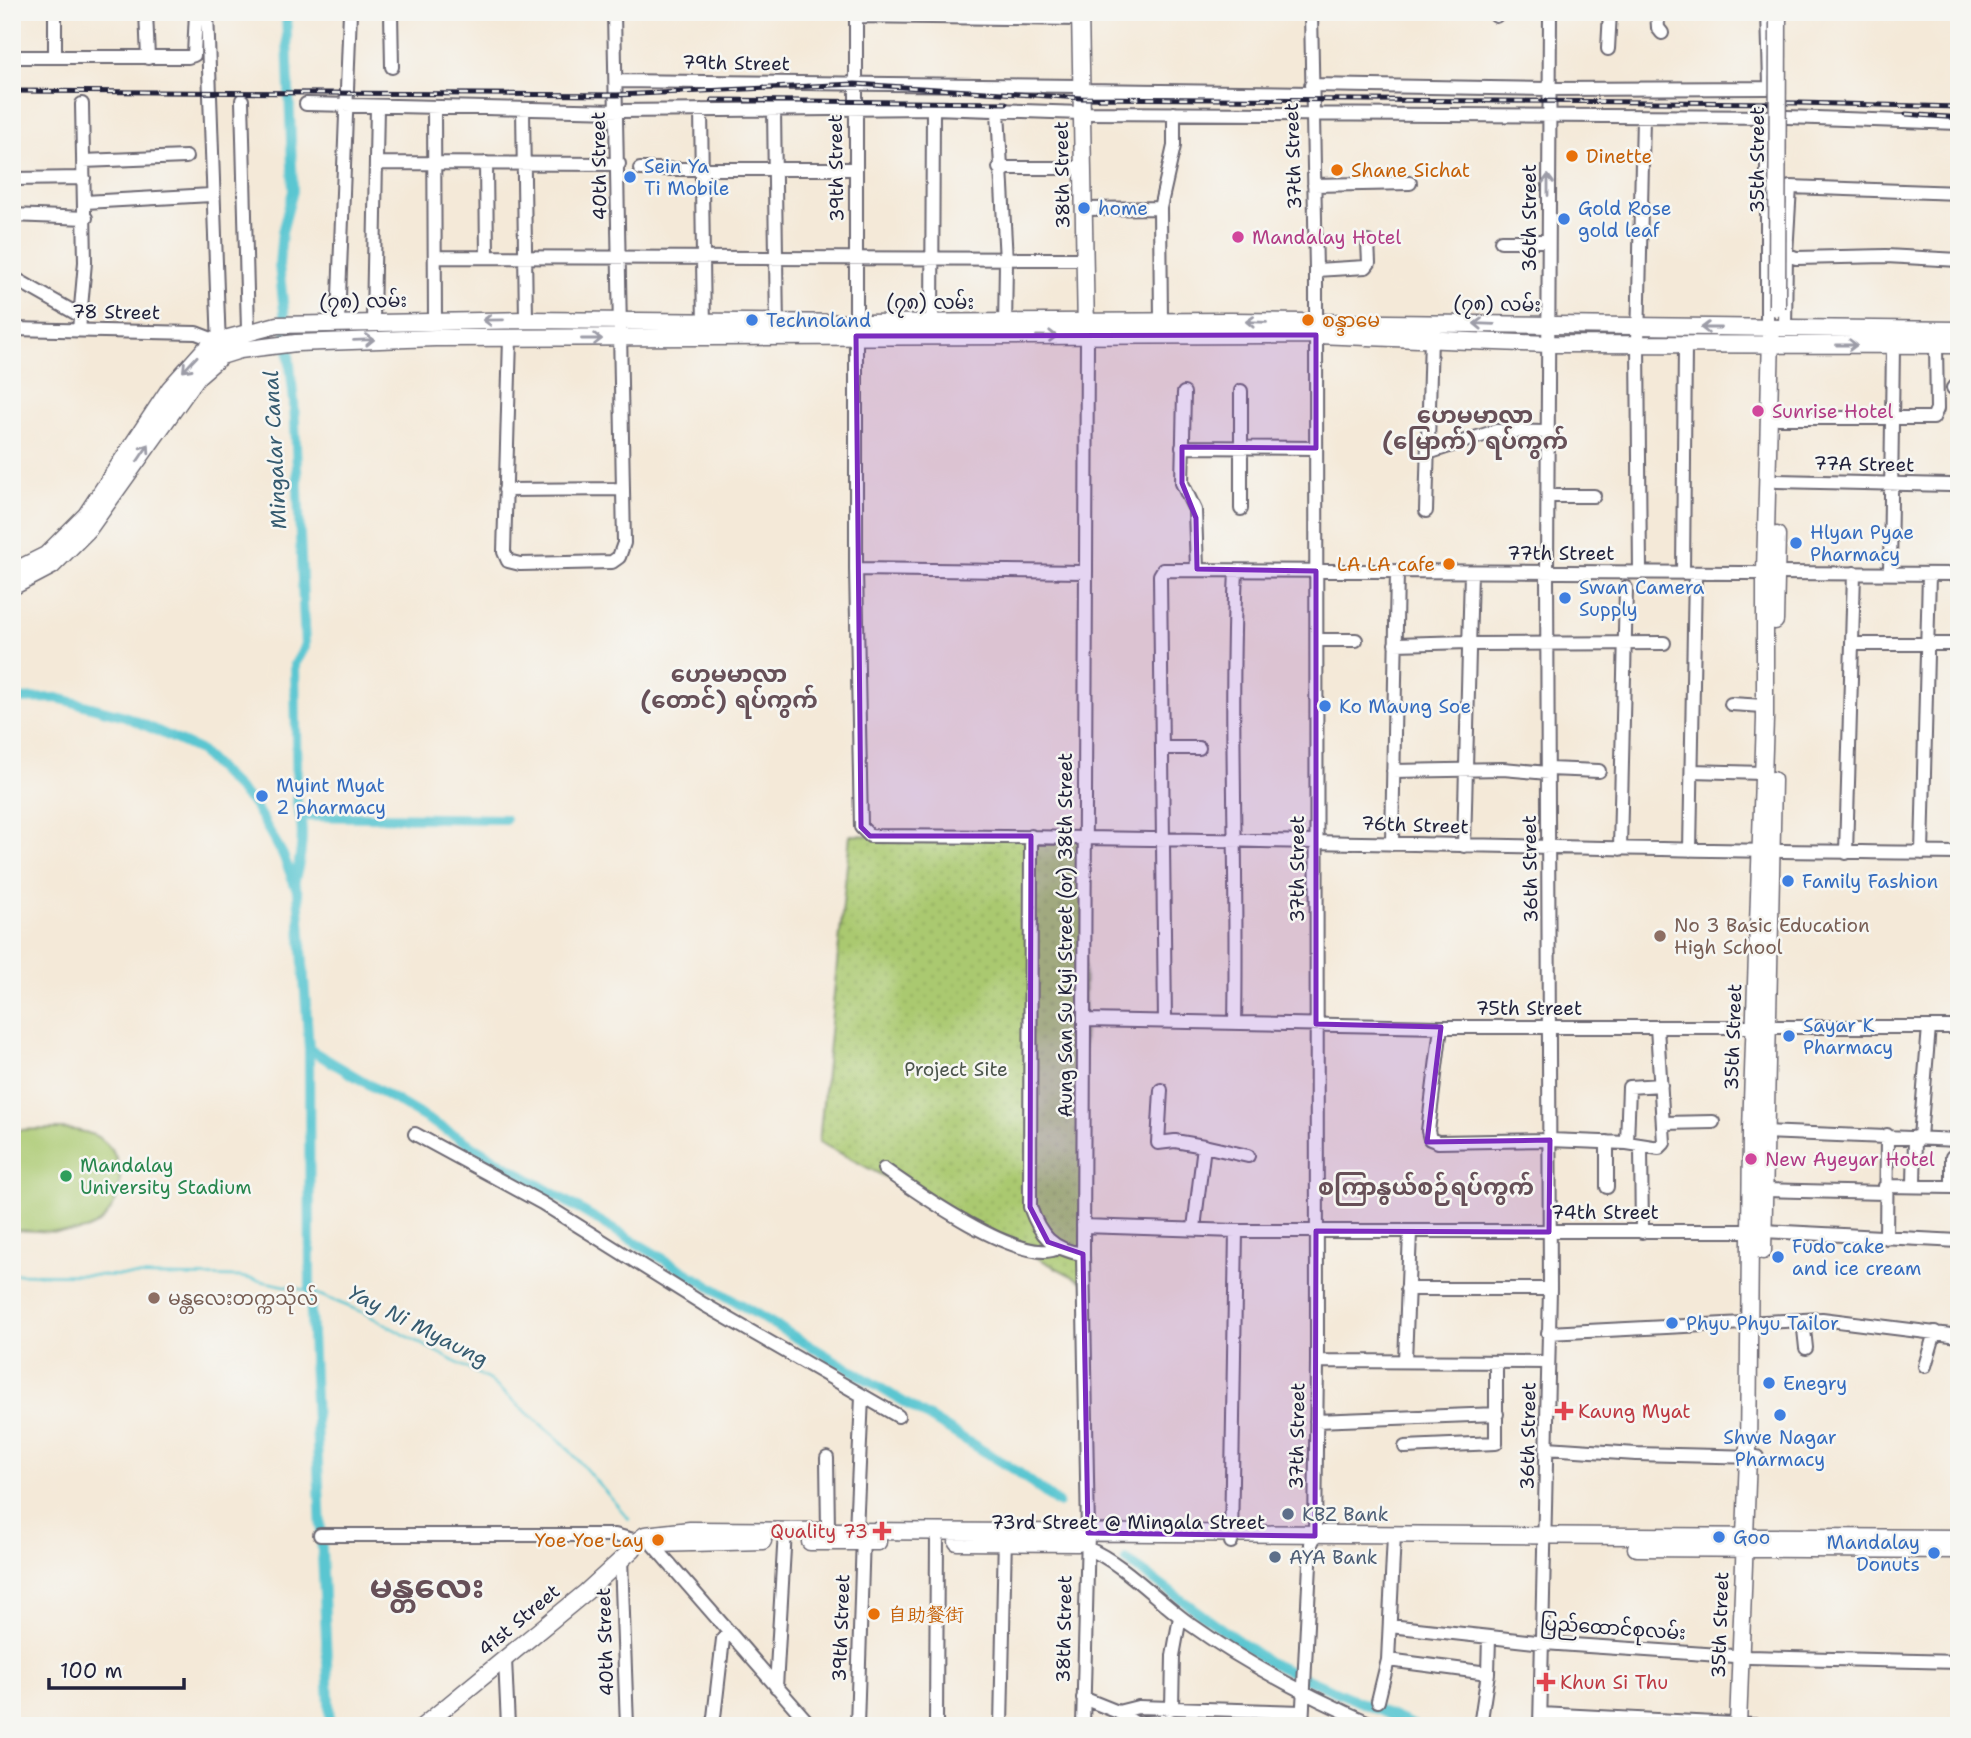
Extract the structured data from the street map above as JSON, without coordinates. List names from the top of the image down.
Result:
{
  "streets": {
    "main road": [
      "35th Street",
      "38th Street",
      "(၇၈) လမ်း",
      "73rd Street @ Mingala Street",
      "41st Street"
    ],
    "street": [
      "79th Street",
      "37th Street",
      "40th Street",
      "39th Street",
      "36th Street",
      "78 Street",
      "77A Street",
      "77th Street",
      "76th Street",
      "Aung San Su Kyi Street (or) 38th Street",
      "75th Street",
      "74th Street",
      "ပြည်ထောင်စုလမ်း"
    ]
  },
  "crossings": [
    ["79th Street", "37th Street"],
    ["79th Street", "40th Street"],
    ["79th Street", "39th Street"],
    ["79th Street", "38th Street"],
    ["79th Street", "36th Street"],
    ["37th Street", "(၇၈) လမ်း"],
    ["37th Street", "77th Street"],
    ["37th Street", "76th Street"],
    ["37th Street", "75th Street"],
    ["37th Street", "74th Street"],
    ["37th Street", "73rd Street @ Mingala Street"],
    ["35th Street", "(၇၈) လမ်း"],
    ["35th Street", "77A Street"],
    ["35th Street", "77th Street"],
    ["35th Street", "76th Street"],
    ["35th Street", "75th Street"],
    ["35th Street", "74th Street"],
    ["35th Street", "73rd Street @ Mingala Street"],
    ["35th Street", "ပြည်ထောင်စုလမ်း"],
    ["40th Street", "(၇၈) လမ်း"],
    ["40th Street", "73rd Street @ Mingala Street"],
    ["40th Street", "41st Street"],
    ["39th Street", "(၇၈) လမ်း"],
    ["39th Street", "76th Street"],
    ["39th Street", "73rd Street @ Mingala Street"],
    ["38th Street", "(၇၈) လမ်း"],
    ["38th Street", "Aung San Su Kyi Street (or) 38th Street"],
    ["38th Street", "73rd Street @ Mingala Street"],
    ["36th Street", "(၇၈) လမ်း"],
    ["36th Street", "77th Street"],
    ["36th Street", "76th Street"],
    ["36th Street", "75th Street"],
    ["36th Street", "74th Street"],
    ["36th Street", "73rd Street @ Mingala Street"],
    ["36th Street", "ပြည်ထောင်စုလမ်း"],
    ["(၇၈) လမ်း", "78 Street"],
    ["(၇၈) လမ်း", "Aung San Su Kyi Street (or) 38th Street"],
    ["76th Street", "Aung San Su Kyi Street (or) 38th Street"],
    ["Aung San Su Kyi Street (or) 38th Street", "75th Street"],
    ["Aung San Su Kyi Street (or) 38th Street", "74th Street"],
    ["Aung San Su Kyi Street (or) 38th Street", "73rd Street @ Mingala Street"],
    ["73rd Street @ Mingala Street", "41st Street"]
  ],
  "districts": [
    "ဟေမမာလာ (မြောက်) ရပ်ကွက်",
    "ဟေမမာလာ (တောင်) ရပ်ကွက်",
    "စကြာနွယ်စဉ်ရပ်ကွက်",
    "မန္တလေး"
  ],
  "water": ["Mingalar Canal", "Yay Ni Myaung"],
  "parks": ["Project Site"],
  "places": {
    "other": [
      "Dinette",
      "Shane Sichat",
      "Sein Ya Ti Mobile",
      "home",
      "Gold Rose gold leaf",
      "Mandalay Hotel",
      "Technoland",
      "စန္ဒာမေ",
      "Sunrise Hotel",
      "Hlyan Pyae Pharmacy",
      "LA LA cafe",
      "Swan Camera Supply",
      "Ko Maung Soe",
      "Myint Myat 2 pharmacy",
      "Family Fashion",
      "No 3 Basic Education High School",
      "Sayar K Pharmacy",
      "New Ayeyar Hotel",
      "Mandalay University Stadium",
      "Fudo cake and ice cream",
      "မန္တလေးတက္ကသိုလ်",
      "Phyu Phyu Tailor",
      "Enegry",
      "Shwe Nagar Pharmacy",
      "KBZ Bank",
      "Goo",
      "Yoe Yoe Lay",
      "Mandalay Donuts",
      "AYA Bank",
      "自助餐街"
    ],
    "health": ["Kaung Myat", "Quality 73", "Khun Si Thu"]
  },
  "scale_bar": "100 m"
}
